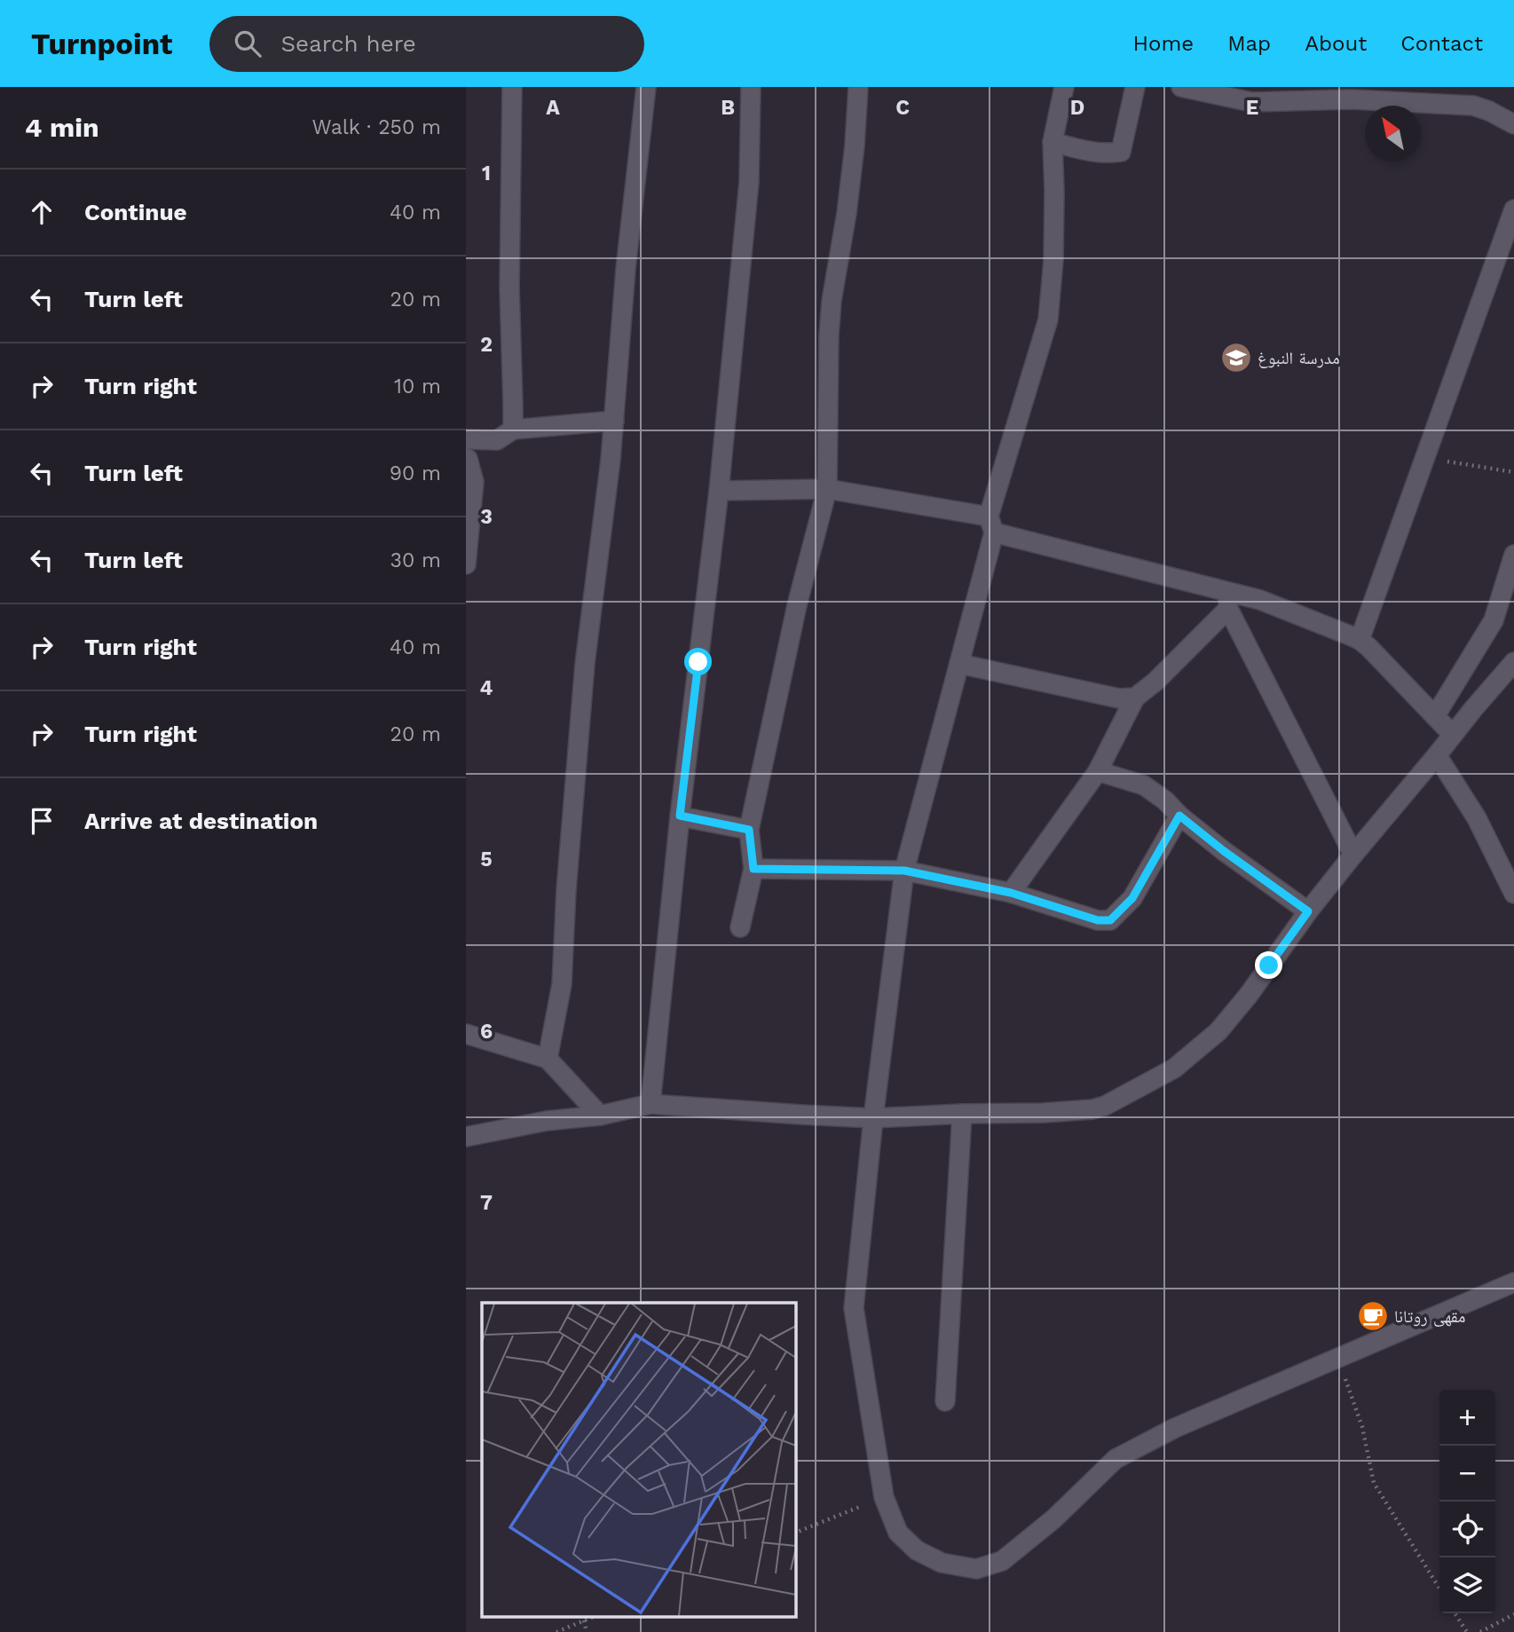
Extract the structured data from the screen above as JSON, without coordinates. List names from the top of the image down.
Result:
{
  "places": {
    "school or university": ["مدرسة النبوغ"],
    "cafe": ["مقهى روتانا"]
  },
  "north": "top left",
  "page": {
    "header": "Turnpoint",
    "search": "Search here",
    "nav": [
      "Home",
      "Map",
      "About",
      "Contact"
    ],
    "heading": ["4 min", "Walk · 250 m"],
    "list": [
      ["Continue", "40 m"],
      ["Turn left", "20 m"],
      ["Turn right", "10 m"],
      ["Turn left", "90 m"],
      ["Turn left", "30 m"],
      ["Turn right", "40 m"],
      ["Turn right", "20 m"],
      "Arrive at destination"
    ],
    "map_buttons": ["+", "−"]
  },
  "grid": {
    "columns": [
      "A",
      "B",
      "C",
      "D",
      "E"
    ],
    "rows": [
      "1",
      "2",
      "3",
      "4",
      "5",
      "6",
      "7"
    ]
  }
}
